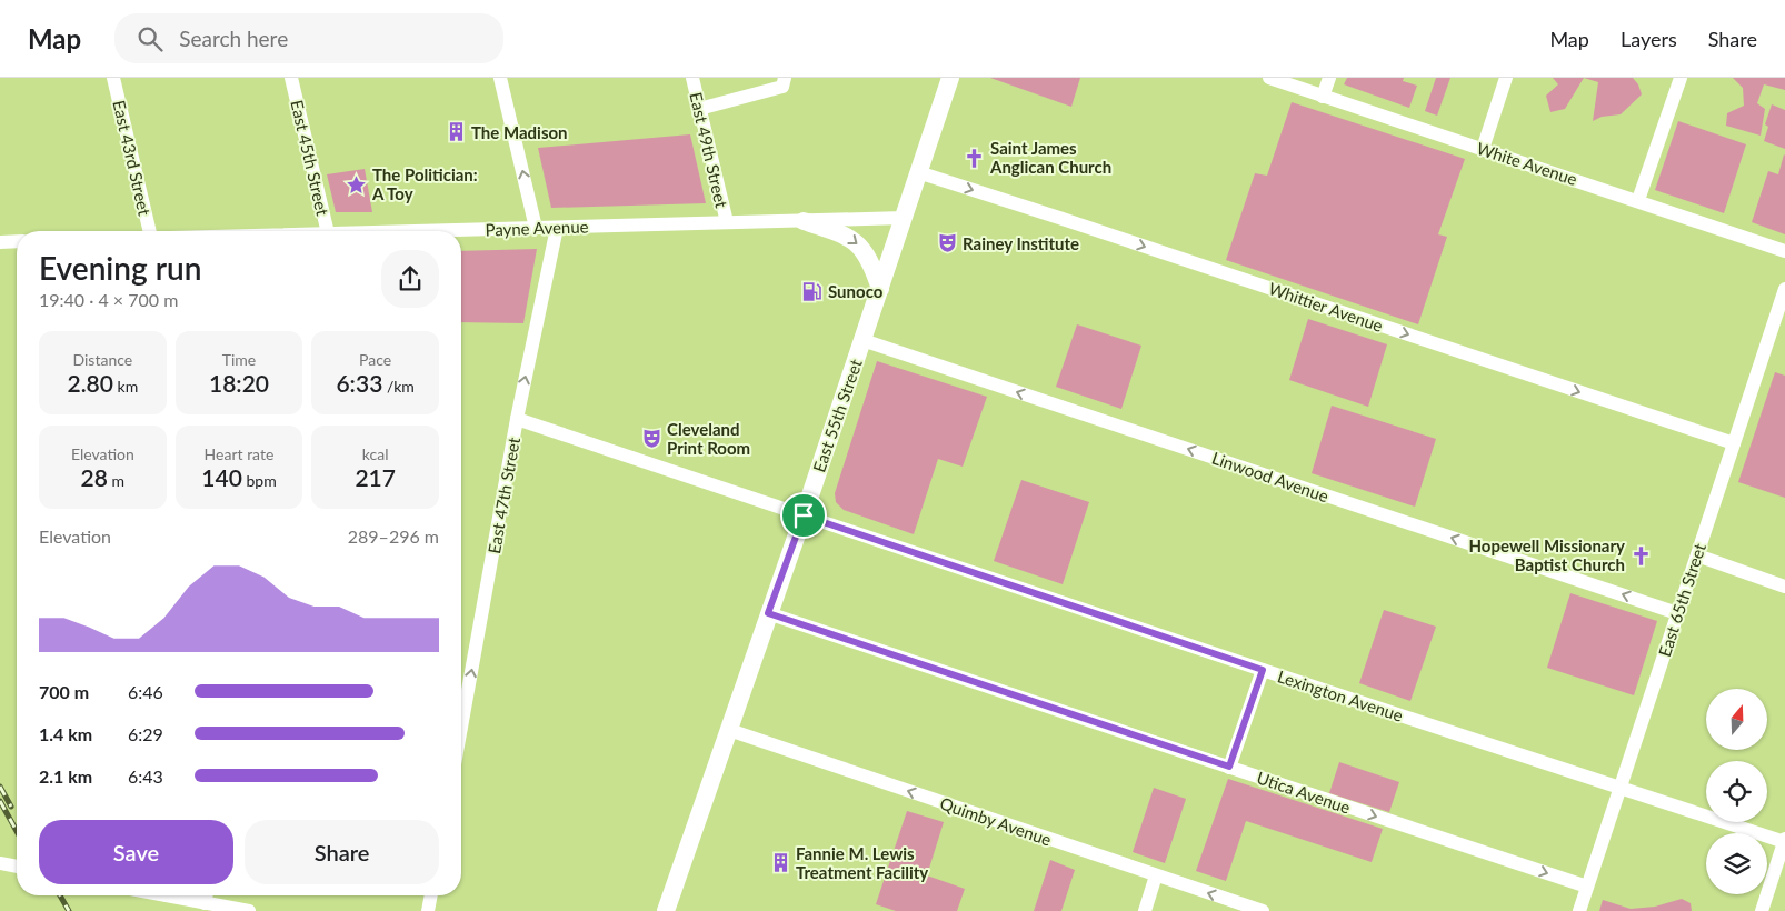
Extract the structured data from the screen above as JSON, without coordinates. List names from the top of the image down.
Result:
{
  "streets": {
    "main road": ["East 55th Street"],
    "street": [
      "East 49th Street",
      "East 43rd Street",
      "East 45th Street",
      "White Avenue",
      "Payne Avenue",
      "Whittier Avenue",
      "Linwood Avenue",
      "East 47th Street",
      "East 65th Street",
      "Lexington Avenue",
      "Utica Avenue",
      "Quimby Avenue"
    ]
  },
  "crossings": [
    ["East 49th Street", "Payne Avenue"],
    ["Payne Avenue", "East 55th Street"],
    ["Payne Avenue", "East 47th Street"],
    ["Whittier Avenue", "East 55th Street"],
    ["Whittier Avenue", "East 65th Street"],
    ["East 55th Street", "Linwood Avenue"],
    ["East 55th Street", "Lexington Avenue"],
    ["East 55th Street", "Utica Avenue"],
    ["East 55th Street", "Quimby Avenue"],
    ["Linwood Avenue", "East 65th Street"],
    ["East 47th Street", "Lexington Avenue"],
    ["East 65th Street", "Lexington Avenue"],
    ["East 65th Street", "Utica Avenue"]
  ],
  "one_way": [
    "Whittier Avenue",
    "Linwood Avenue",
    "East 47th Street",
    "Utica Avenue",
    "Quimby Avenue"
  ],
  "places": {
    "building": ["The Madison", "Fannie M. Lewis Treatment Facility"],
    "church": ["Saint James Anglican Church", "Hopewell Missionary Baptist Church"],
    "place": ["The Politician: A Toy"],
    "theatre": ["Rainey Institute", "Cleveland Print Room"],
    "fuel station": ["Sunoco"]
  },
  "north": "top",
  "page": {
    "header": "Map",
    "search": "Search here",
    "nav": ["Map", "Layers", "Share"],
    "heading": ["Evening run", "19:40 · 4 × 700 m"],
    "stats": [
      ["Distance", "2.80 km"],
      ["Time", "18:20"],
      ["Pace", "6:33 /km"],
      ["Elevation", "28 m"],
      ["Heart rate", "140 bpm"],
      ["kcal", "217"]
    ],
    "chart": ["Elevation", "289–296 m"],
    "list": [
      {
        "name": "700 m",
        "note": "6:46"
      },
      {
        "name": "1.4 km",
        "note": "6:29"
      },
      {
        "name": "2.1 km",
        "note": "6:43"
      }
    ],
    "buttons": ["Save", "Share"]
  }
}
